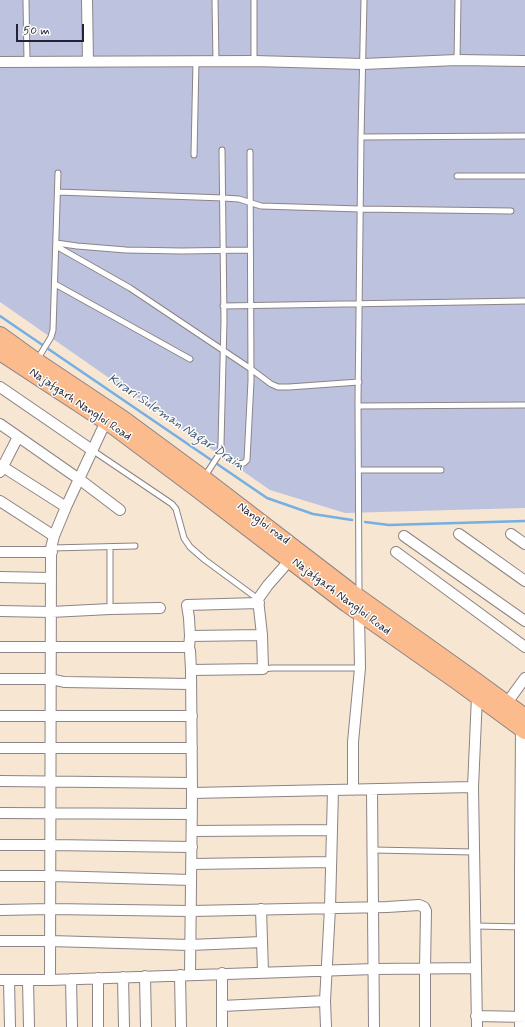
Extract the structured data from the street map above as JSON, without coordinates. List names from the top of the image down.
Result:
{
  "streets": {
    "main road": ["Najafgarh Nangloi Road", "Nangloi road"]
  },
  "crossings": [
    ["Najafgarh Nangloi Road", "Nangloi road"]
  ],
  "water": ["Kirari Suleman Nagar Drain"],
  "scale_bar": "50 m"
}
